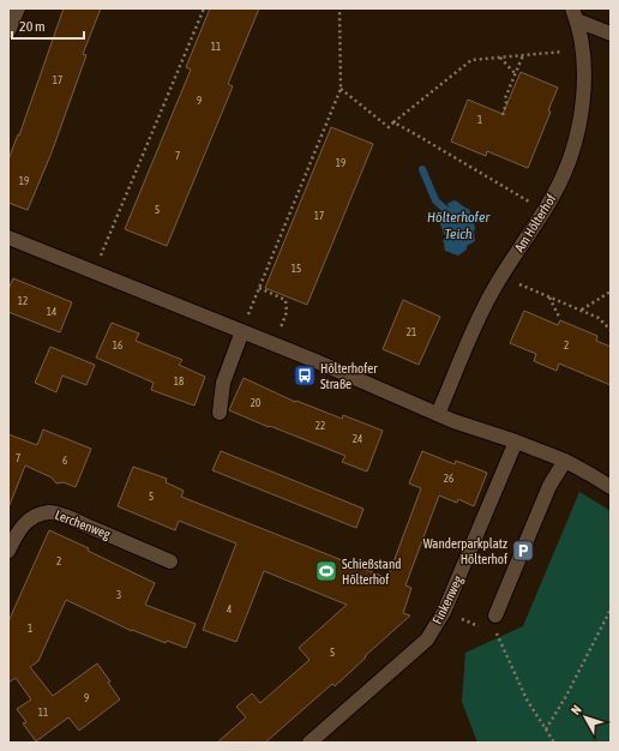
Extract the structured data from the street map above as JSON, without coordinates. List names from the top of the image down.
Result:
{
  "streets": {
    "street": ["Am Hölterhof", "Lerchenweg", "Finkenweg"]
  },
  "water": ["Hölterhofer Teich"],
  "places": {
    "bus stop": ["Hölterhofer Straße"],
    "parking": ["Wanderparkplatz Hölterhof"],
    "sports": ["Schießstand Hölterhof"]
  },
  "house_numbers": [
    "11",
    "17",
    "9",
    "1",
    "7",
    "19",
    "19",
    "5",
    "17",
    "15",
    "12",
    "14",
    "21",
    "16",
    "2",
    "18",
    "20",
    "22",
    "24",
    "7",
    "6",
    "26",
    "5",
    "2",
    "3",
    "4",
    "1",
    "5",
    "9",
    "11"
  ],
  "scale_bar": "20 m",
  "north": "top left"
}
